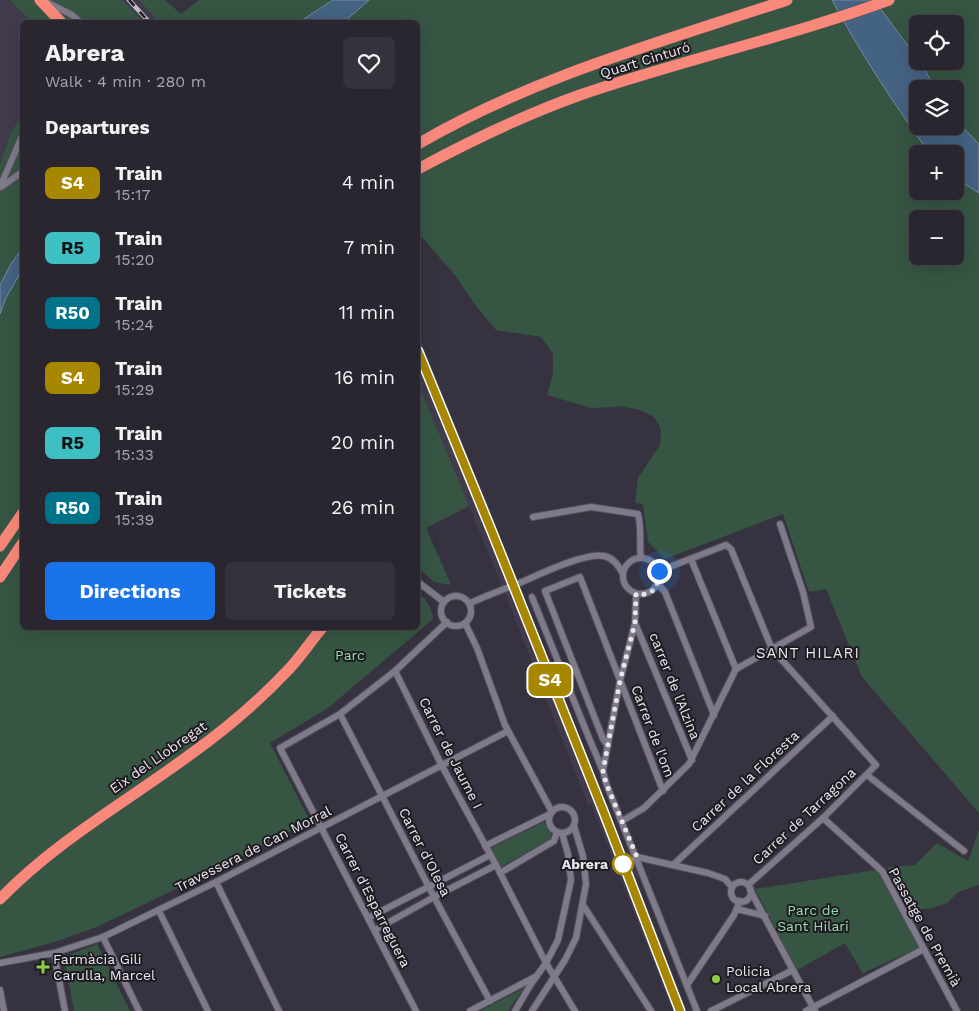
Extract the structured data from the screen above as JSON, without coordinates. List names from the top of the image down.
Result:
{
  "streets": {
    "highway": ["Quart Cinturó", "Eix del Llobregat"],
    "street": [
      "carrer de l'Alzina",
      "Carrer de l'om",
      "Carrer de Jaume I",
      "Carrer de la Floresta",
      "Carrer de Tarragona",
      "Travessera de Can Morral",
      "Carrer d'Olesa",
      "Carrer d'Esparreguera",
      "Passatge de Premià"
    ]
  },
  "crossings": [
    ["Carrer de Jaume I", "Travessera de Can Morral"],
    ["Carrer de la Floresta", "Carrer de Tarragona"],
    ["Carrer de Tarragona", "Passatge de Premià"],
    ["Travessera de Can Morral", "Carrer d'Olesa"],
    ["Travessera de Can Morral", "Carrer d'Esparreguera"],
    ["Carrer d'Olesa", "Carrer d'Esparreguera"]
  ],
  "districts": ["SANT HILARI"],
  "parks": ["Parc", "Parc de Sant Hilari"],
  "places": {
    "other": ["Abrera", "Policia Local Abrera"],
    "health": ["Farmàcia Gili Carulla, Marcel"]
  },
  "page": {
    "on_map": "S4",
    "map_buttons": ["+", "−"],
    "heading": [
      ["Abrera", "Walk · 4 min · 280 m"],
      "Departures"
    ],
    "list": [
      {
        "mark": "S4",
        "name": "Train",
        "note": "15:17",
        "value": "4 min"
      },
      {
        "mark": "R5",
        "name": "Train",
        "note": "15:20",
        "value": "7 min"
      },
      {
        "mark": "R50",
        "name": "Train",
        "note": "15:24",
        "value": "11 min"
      },
      {
        "mark": "S4",
        "name": "Train",
        "note": "15:29",
        "value": "16 min"
      },
      {
        "mark": "R5",
        "name": "Train",
        "note": "15:33",
        "value": "20 min"
      },
      {
        "mark": "R50",
        "name": "Train",
        "note": "15:39",
        "value": "26 min"
      }
    ],
    "buttons": ["Directions", "Tickets"]
  }
}
